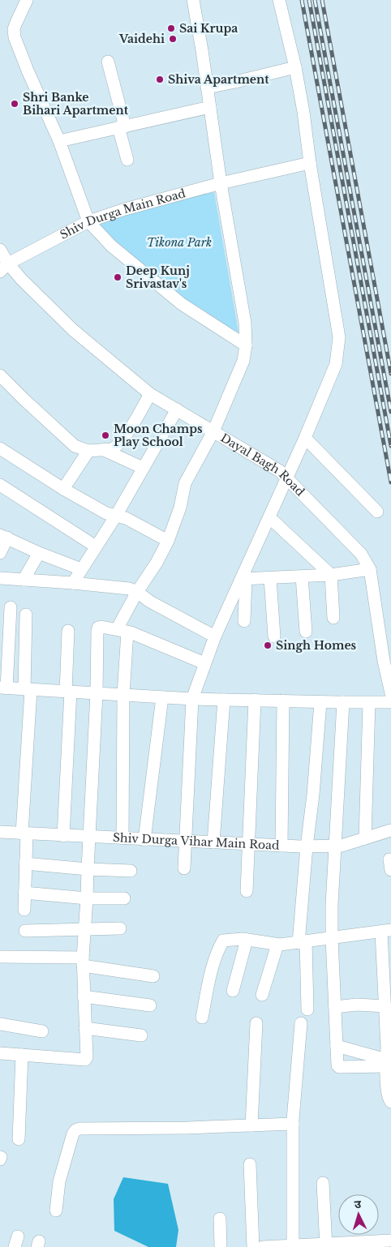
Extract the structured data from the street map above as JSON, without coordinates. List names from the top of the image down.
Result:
{
  "streets": {
    "street": ["Shiv Durga Main Road", "Dayal Bagh Road", "Shiv Durga Vihar Main Road"]
  },
  "crossings": [
    ["Shiv Durga Main Road", "Dayal Bagh Road"]
  ],
  "parks": ["Tikona Park"],
  "places": [
    "Sai Krupa",
    "Vaidehi",
    "Shiva Apartment",
    "Shri Banke Bihari Apartment",
    "Deep Kunj Srivastav's",
    "Moon Champs Play School",
    "Singh Homes"
  ],
  "north": "top"
}
